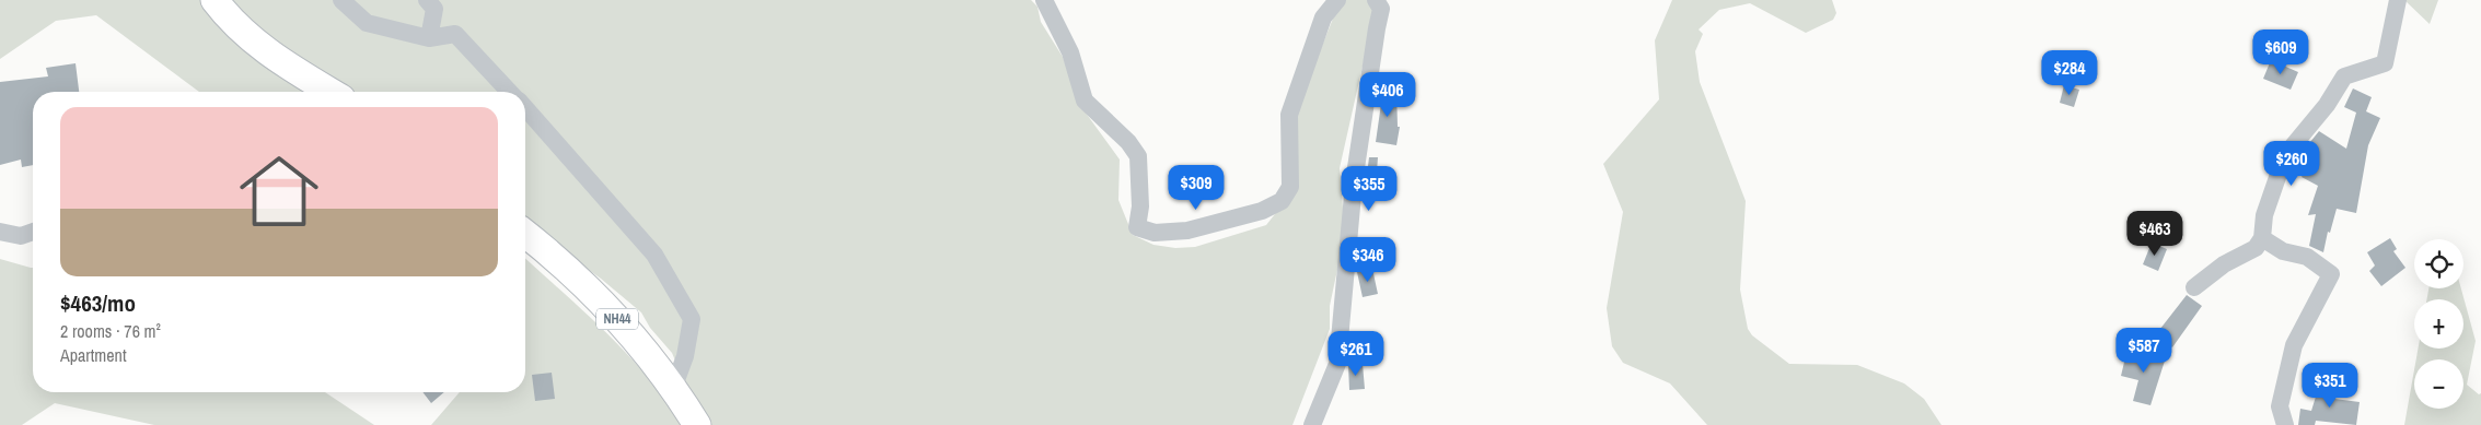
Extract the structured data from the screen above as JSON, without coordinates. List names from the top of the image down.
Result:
{
  "streets": {
    "main road": ["NH44"]
  },
  "page": {
    "price": [
      "$609",
      "$284",
      "$406",
      "$260",
      "$309",
      "$355",
      "$463",
      "$346",
      "$587",
      "$261",
      "$351"
    ],
    "list": [
      {
        "name": "$463/mo",
        "note": "2 rooms · 76 m² · Apartment"
      }
    ],
    "map_buttons": ["+", "−"]
  }
}
